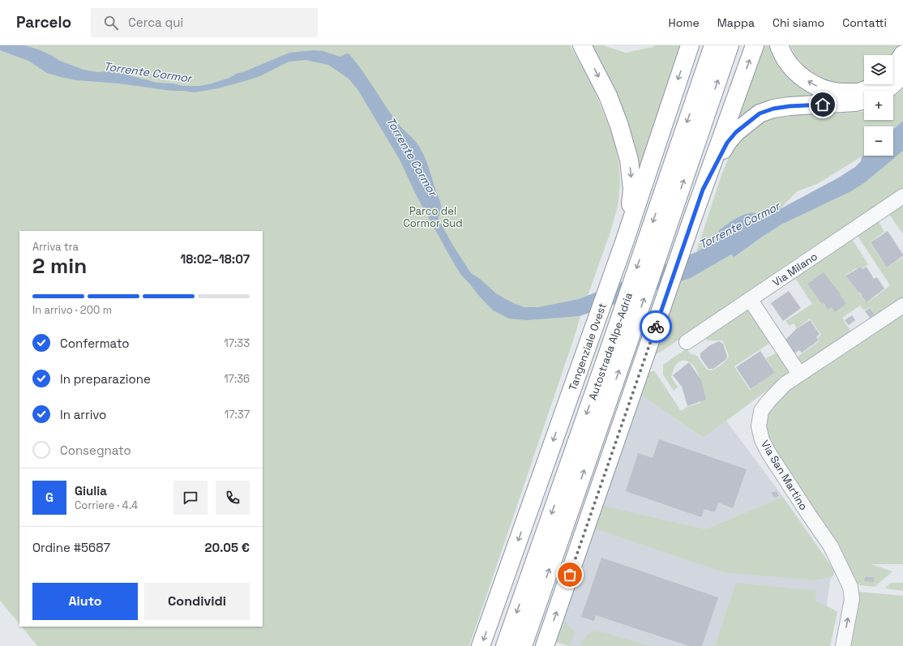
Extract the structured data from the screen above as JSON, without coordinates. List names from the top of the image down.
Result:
{
  "streets": {
    "highway": ["Tangenziale Ovest", "Autostrada Alpe-Adria"],
    "street": ["Via Milano", "Via San Martino"]
  },
  "one_way": ["Via San Martino"],
  "water": ["Torrente Cormor"],
  "parks": ["Parco del Cormor Sud"],
  "page": {
    "header": "Parcelo",
    "search": "Cerca qui",
    "nav": [
      "Home",
      "Mappa",
      "Chi siamo",
      "Contatti"
    ],
    "map_buttons": ["+", "−"],
    "heading": ["2 min", "Arriva tra", "18:02–18:07"],
    "panel": [
      "Giulia",
      "Corriere · 4.4",
      "Ordine #5687",
      "20.05 €"
    ],
    "bar": "In arrivo · 200 m",
    "list": [
      ["Confermato", "17:33"],
      ["In preparazione", "17:36"],
      ["In arrivo", "17:37"],
      "Consegnato"
    ],
    "round": "G",
    "buttons": ["Aiuto", "Condividi"]
  }
}
